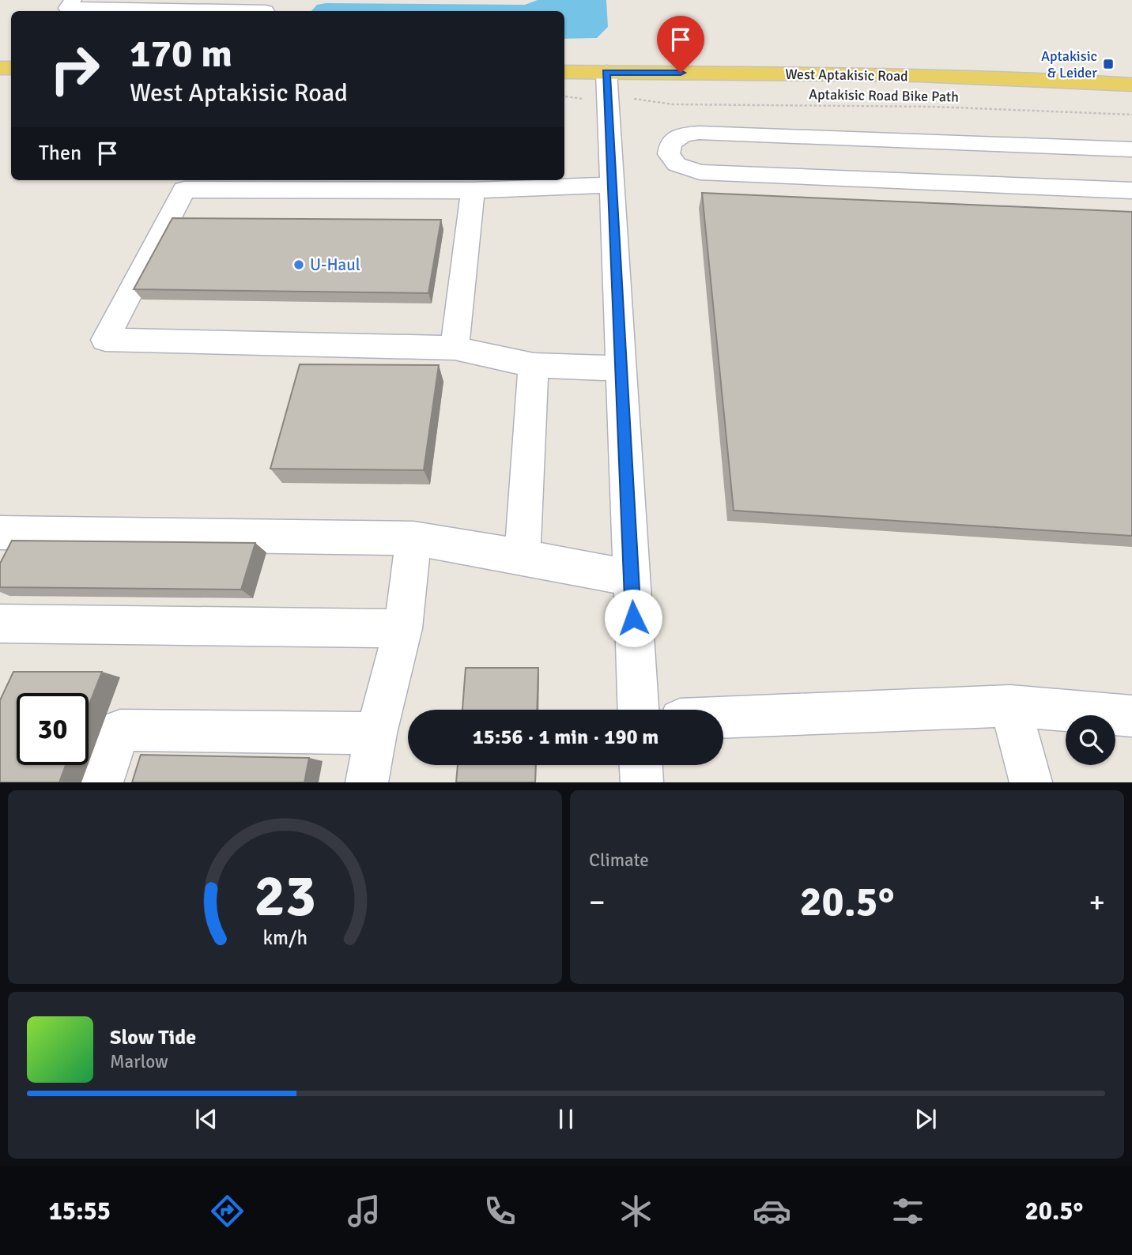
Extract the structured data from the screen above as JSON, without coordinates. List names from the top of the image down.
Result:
{
  "streets": {
    "main road": ["West Aptakisic Road"],
    "path": ["Aptakisic Road Bike Path"]
  },
  "places": {
    "transit": ["Aptakisic & Leider"],
    "other": ["U-Haul"]
  },
  "page": {
    "turn": ["170 m", "West Aptakisic Road"],
    "then": "Then",
    "limit": "30",
    "trip": "15:56 · 1 min · 190 m",
    "tile": "Climate",
    "heat": ["−", "20.5°", "+"],
    "song": ["Slow Tide", "Marlow"],
    "tabs": ["15:55", "20.5°"],
    "gauge": ["23", "km/h"]
  }
}
